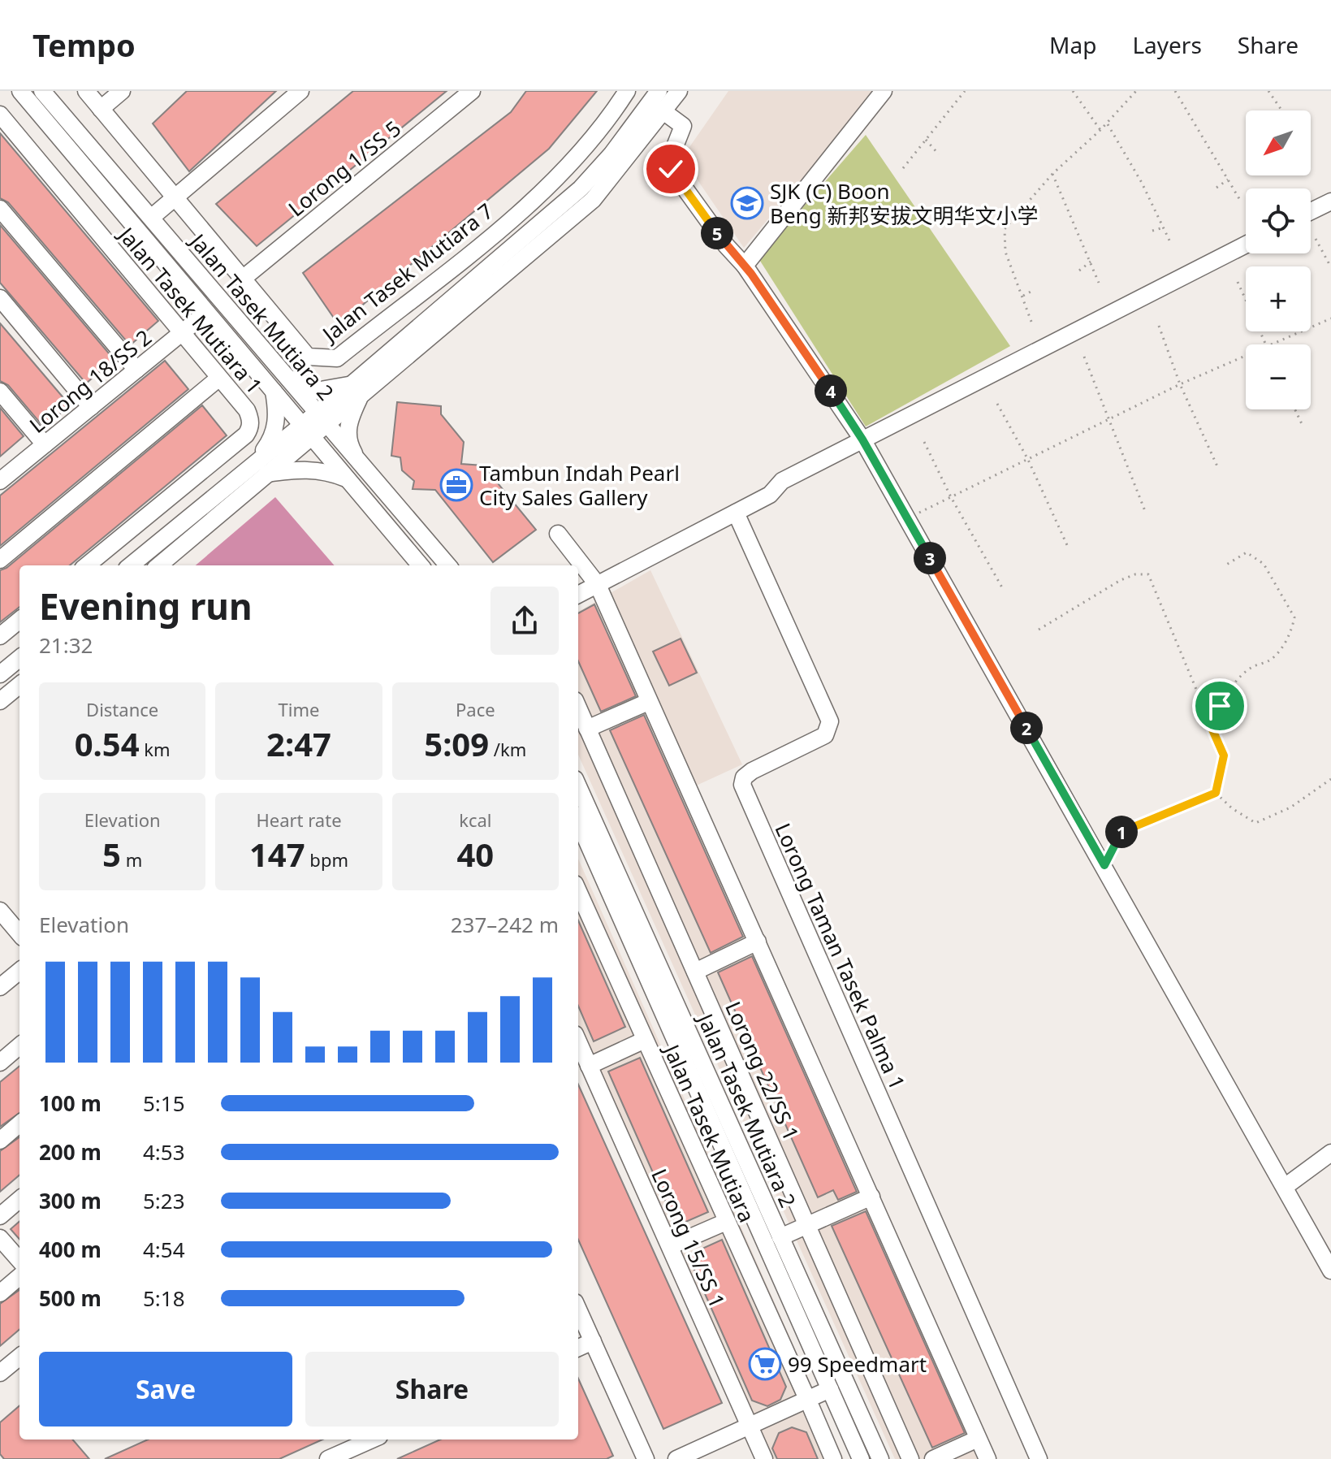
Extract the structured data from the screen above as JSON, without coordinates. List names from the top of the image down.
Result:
{
  "streets": {
    "street": [
      "Lorong 1/SS 5",
      "Jalan Tasek Mutiara 7",
      "Jalan Tasek Mutiara 1",
      "Jalan Tasek Mutiara 2",
      "Lorong 18/SS 2",
      "Lorong Taman Tasek Palma 1",
      "Lorong 22/SS 1",
      "Jalan Tasek Mutiara",
      "Lorong 15/SS 1"
    ]
  },
  "crossings": [
    ["Lorong 1/SS 5", "Jalan Tasek Mutiara 7"],
    ["Jalan Tasek Mutiara 7", "Jalan Tasek Mutiara 2"],
    ["Jalan Tasek Mutiara 1", "Lorong 18/SS 2"],
    ["Jalan Tasek Mutiara 2", "Lorong 18/SS 2"]
  ],
  "places": {
    "school or university": ["SJK (C) Boon Beng 新邦安拔文明华文小学"],
    "office": ["Tambun Indah Pearl City Sales Gallery"],
    "supermarket": ["99 Speedmart"]
  },
  "north": "bottom left",
  "page": {
    "header": "Tempo",
    "nav": ["Map", "Layers", "Share"],
    "map_buttons": ["+", "−"],
    "pins": [
      "5",
      "4",
      "3",
      "2",
      "1"
    ],
    "heading": ["Evening run", "21:32"],
    "stats": [
      ["Distance", "0.54 km"],
      ["Time", "2:47"],
      ["Pace", "5:09 /km"],
      ["Elevation", "5 m"],
      ["Heart rate", "147 bpm"],
      ["kcal", "40"]
    ],
    "chart": ["Elevation", "237–242 m"],
    "list": [
      {
        "name": "100 m",
        "note": "5:15"
      },
      {
        "name": "200 m",
        "note": "4:53"
      },
      {
        "name": "300 m",
        "note": "5:23"
      },
      {
        "name": "400 m",
        "note": "4:54"
      },
      {
        "name": "500 m",
        "note": "5:18"
      }
    ],
    "buttons": ["Save", "Share"]
  }
}
